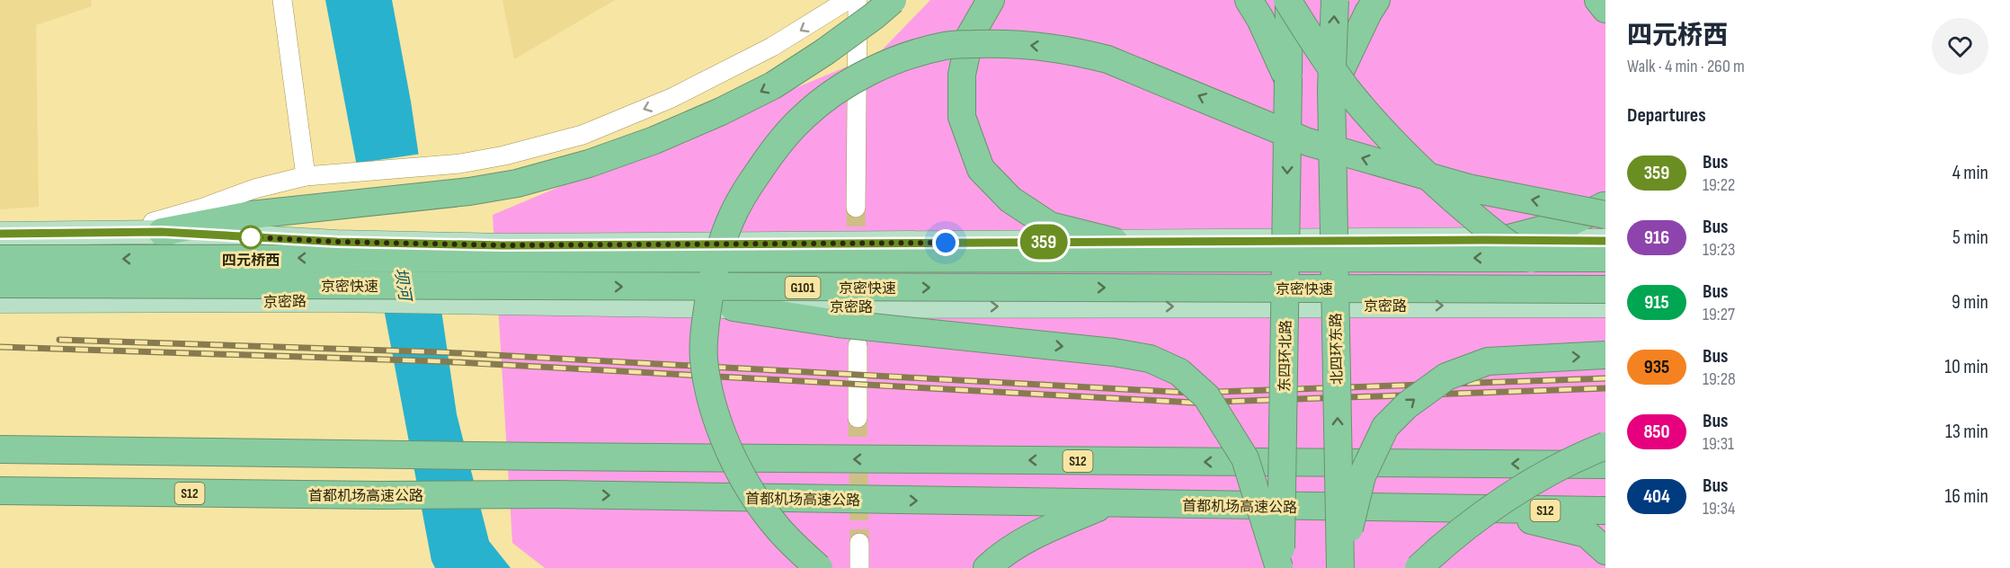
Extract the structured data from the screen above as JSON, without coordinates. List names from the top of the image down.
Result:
{
  "streets": {
    "highway": [
      "京密快速",
      "G101",
      "北四环东路",
      "东四环北路",
      "S12",
      "首都机场高速公路"
    ],
    "main road": ["京密路"]
  },
  "one_way": ["北四环东路", "东四环北路"],
  "water": ["坝河"],
  "places": ["四元桥西"],
  "lines": ["bus line 359"],
  "page": {
    "on_map": "359",
    "heading": [
      ["四元桥西", "Walk · 4 min · 260 m"],
      "Departures"
    ],
    "list": [
      {
        "mark": "359",
        "name": "Bus",
        "note": "19:22",
        "value": "4 min"
      },
      {
        "mark": "916",
        "name": "Bus",
        "note": "19:23",
        "value": "5 min"
      },
      {
        "mark": "915",
        "name": "Bus",
        "note": "19:27",
        "value": "9 min"
      },
      {
        "mark": "935",
        "name": "Bus",
        "note": "19:28",
        "value": "10 min"
      },
      {
        "mark": "850",
        "name": "Bus",
        "note": "19:31",
        "value": "13 min"
      },
      {
        "mark": "404",
        "name": "Bus",
        "note": "19:34",
        "value": "16 min"
      }
    ]
  }
}
